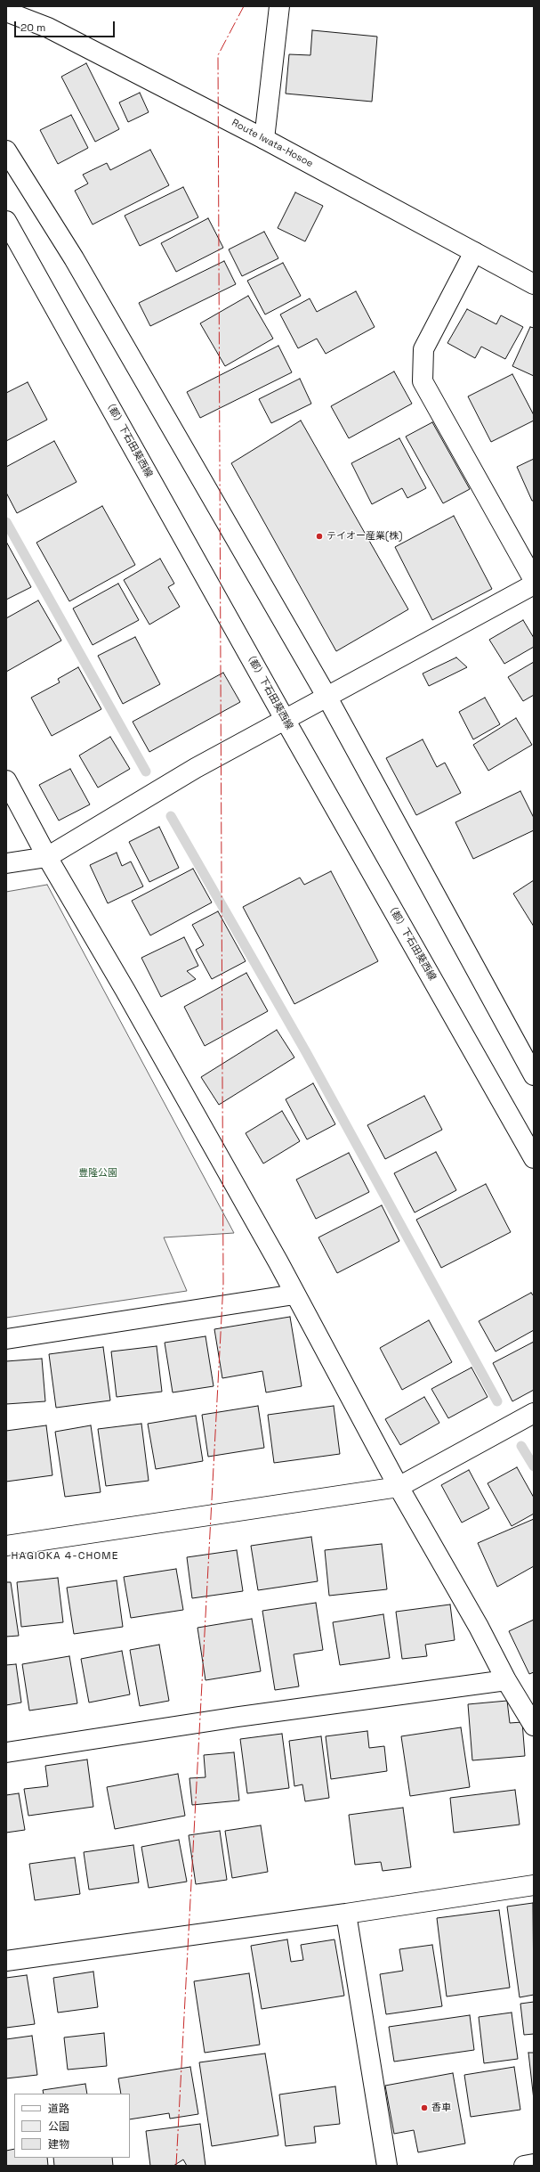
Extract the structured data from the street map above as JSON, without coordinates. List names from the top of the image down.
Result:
{
  "streets": {
    "street": ["Route Iwata-Hosoe", "（都）下石田葵西線"]
  },
  "districts": ["HAGIOKA 4-CHOME"],
  "parks": ["豊隆公園"],
  "places": ["テイオー産業(株)", "香車"],
  "legend": ["道路", "公園", "建物"],
  "scale_bar": "20 m"
}
